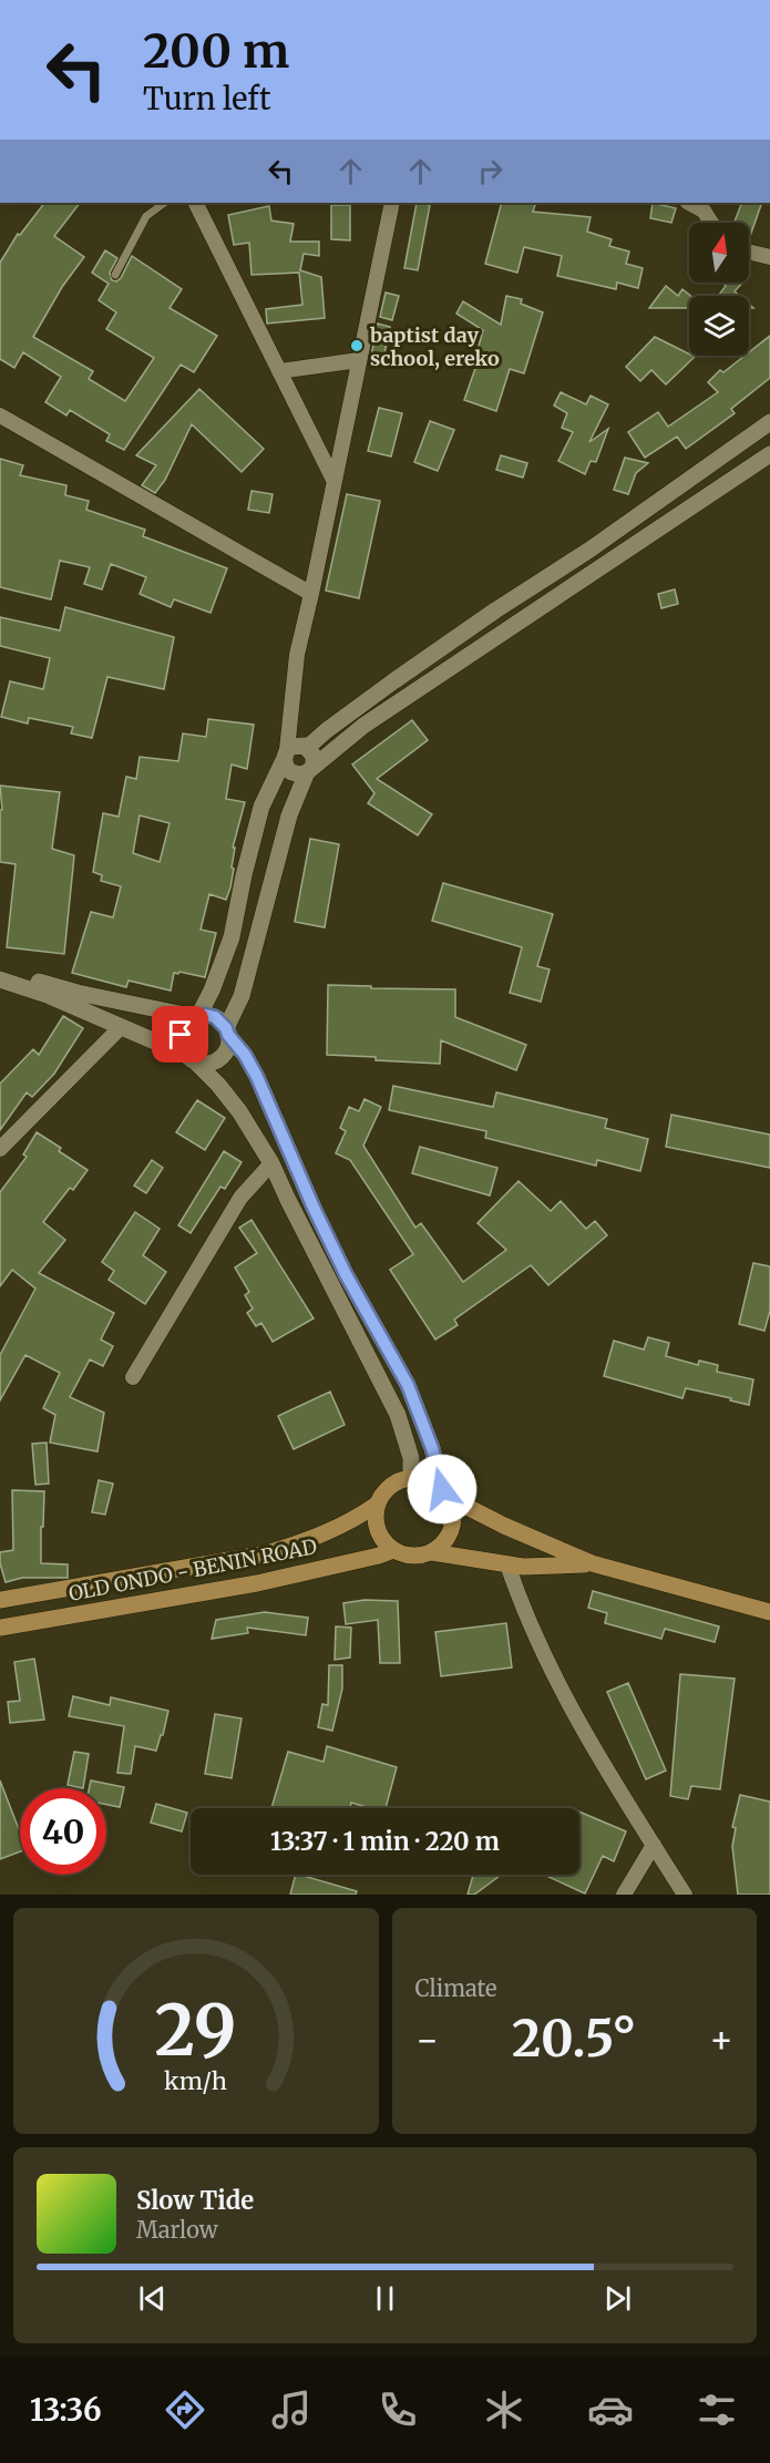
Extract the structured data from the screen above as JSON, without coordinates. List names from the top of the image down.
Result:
{
  "streets": {
    "main road": ["OLD ONDO - BENIN ROAD"]
  },
  "places": ["baptist day school, ereko"],
  "north": "top",
  "page": {
    "turn": ["200 m", "Turn left"],
    "limit": "40",
    "trip": "13:37 · 1 min · 220 m",
    "tile": "Climate",
    "heat": ["−", "20.5°", "+"],
    "song": ["Slow Tide", "Marlow"],
    "tabs": "13:36",
    "gauge": ["29", "km/h"]
  }
}
